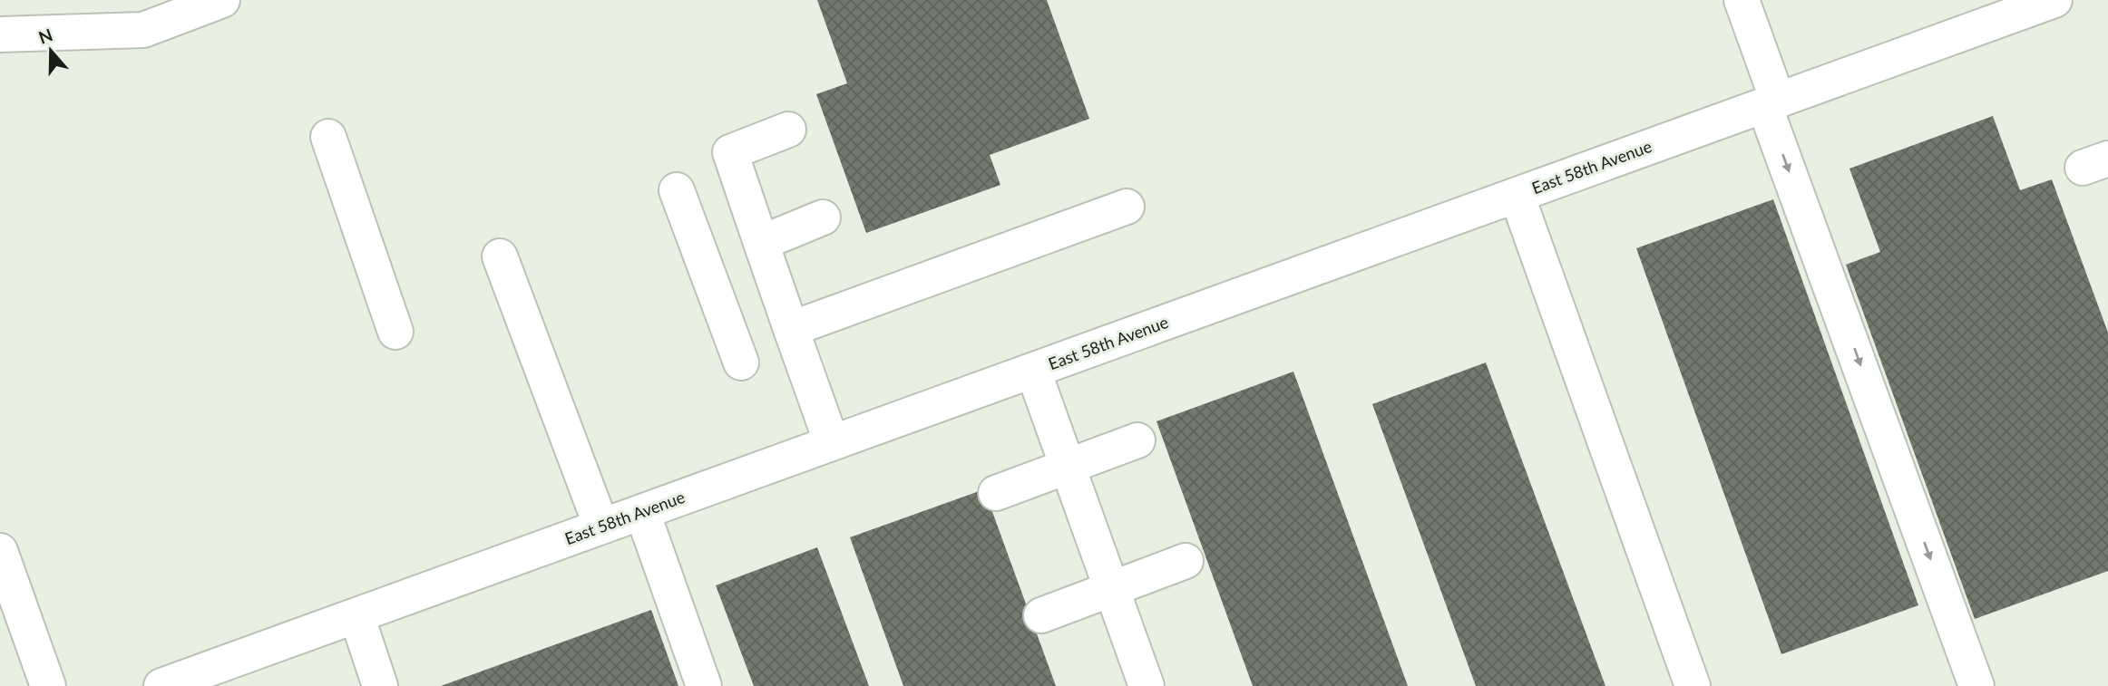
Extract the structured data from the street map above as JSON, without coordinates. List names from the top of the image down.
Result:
{
  "streets": {
    "street": ["East 58th Avenue"]
  },
  "north": "top"
}
